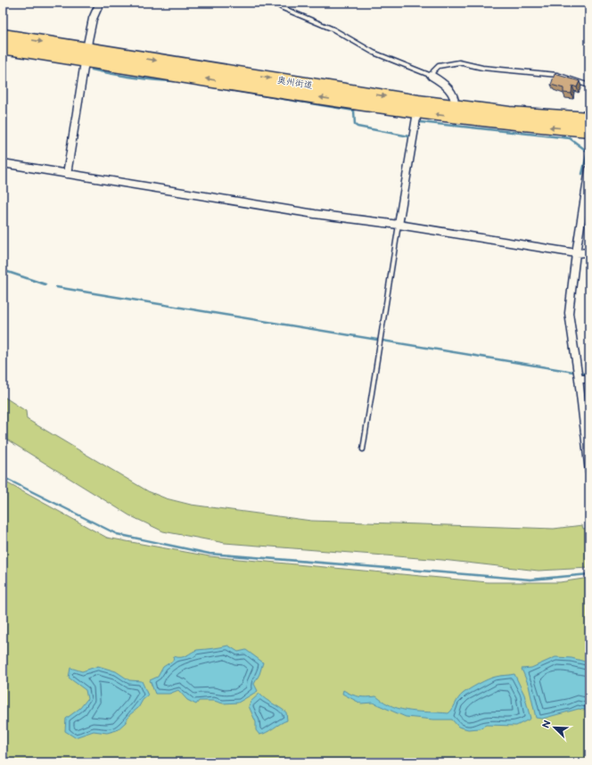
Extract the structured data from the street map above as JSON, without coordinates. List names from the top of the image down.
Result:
{
  "streets": {
    "highway": ["奥州街道"]
  },
  "north": "top left"
}
